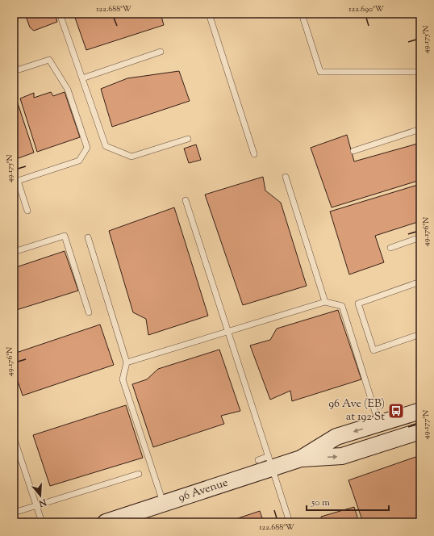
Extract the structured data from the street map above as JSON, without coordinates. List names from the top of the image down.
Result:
{
  "streets": {
    "main road": ["96 Avenue"]
  },
  "places": {
    "bus stop": ["96 Ave (EB) at 192 St"]
  },
  "scale_bar": "50 m",
  "north": "bottom",
  "coordinates": [
    "122.688°W",
    "122.690°W",
    "49.175°N",
    "49.176°N",
    "49.177°N"
  ]
}
